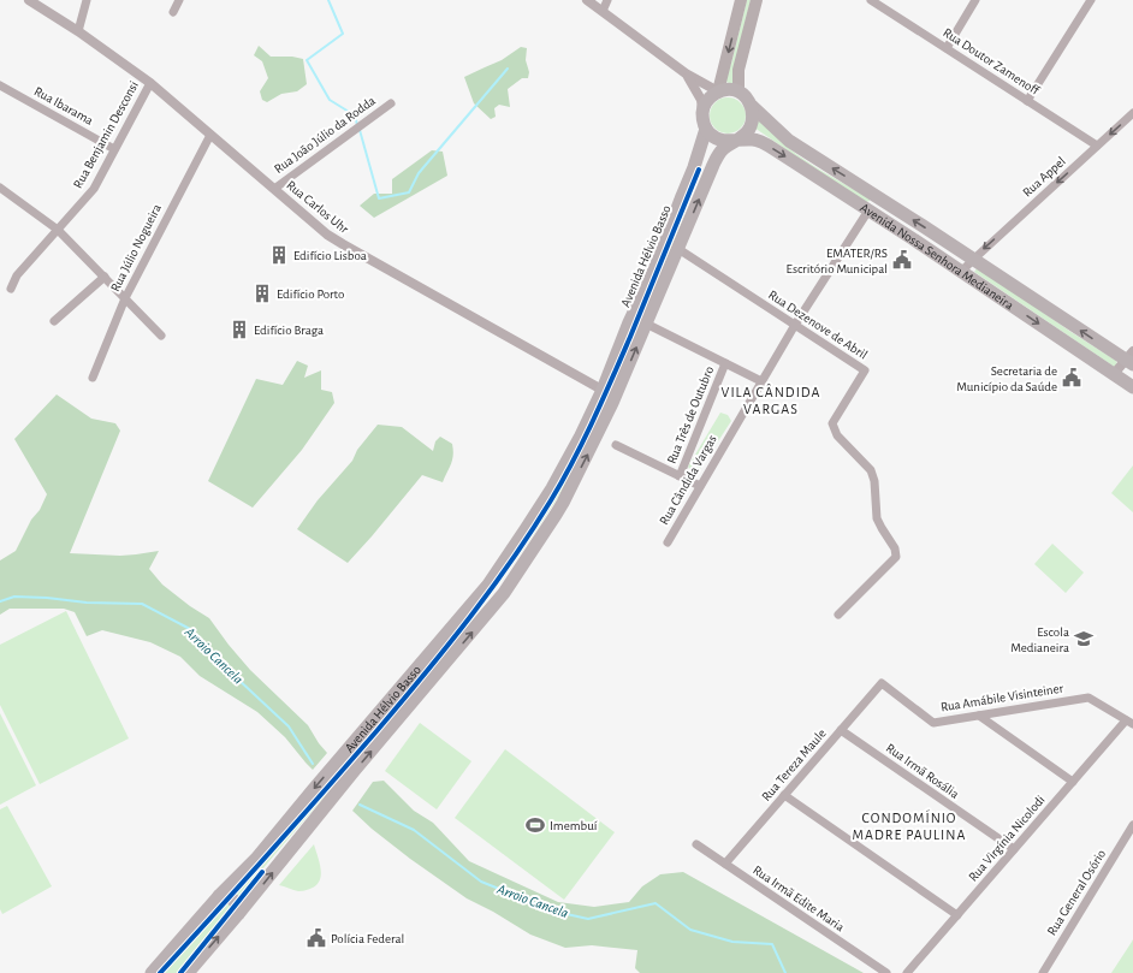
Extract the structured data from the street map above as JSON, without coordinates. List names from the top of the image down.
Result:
{
  "streets": {
    "main road": ["Avenida Hélvio Basso", "Avenida Nossa Senhora Medianeira"],
    "street": [
      "Rua Doutor Zamenoff",
      "Rua Ibarama",
      "Rua Benjamin Desconsi",
      "Rua João Júlio da Rodda",
      "Rua Appel",
      "Rua Carlos Uhr",
      "Rua Júlio Nogueira",
      "Rua Dezenove de Abril",
      "Rua Três de Outubro",
      "Rua Cândida Vargas",
      "Rua Amábile Visinteiner",
      "Rua Tereza Maule",
      "Rua Irmã Rosália",
      "Rua Virgínia Nicolodi",
      "Rua General Osório",
      "Rua Irmã Edite Maria"
    ]
  },
  "crossings": [
    ["Rua Doutor Zamenoff", "Rua Appel"],
    ["Rua Ibarama", "Rua Benjamin Desconsi"],
    ["Rua Benjamin Desconsi", "Rua Carlos Uhr"],
    ["Rua João Júlio da Rodda", "Rua Carlos Uhr"],
    ["Rua Appel", "Avenida Nossa Senhora Medianeira"],
    ["Rua Carlos Uhr", "Rua Júlio Nogueira"],
    ["Rua Carlos Uhr", "Avenida Hélvio Basso"],
    ["Avenida Hélvio Basso", "Avenida Nossa Senhora Medianeira"],
    ["Avenida Hélvio Basso", "Rua Dezenove de Abril"],
    ["Avenida Nossa Senhora Medianeira", "Rua Cândida Vargas"],
    ["Rua Dezenove de Abril", "Rua Cândida Vargas"],
    ["Rua Amábile Visinteiner", "Rua Tereza Maule"],
    ["Rua Amábile Visinteiner", "Rua Virgínia Nicolodi"],
    ["Rua Tereza Maule", "Rua Irmã Rosália"],
    ["Rua Tereza Maule", "Rua Irmã Edite Maria"],
    ["Rua Irmã Rosália", "Rua Virgínia Nicolodi"]
  ],
  "one_way": ["Rua Appel"],
  "districts": ["VILA CÂNDIDA VARGAS", "CONDOMÍNIO MADRE PAULINA"],
  "water": ["Arroio Cancela"],
  "places": {
    "building": ["Edifício Lisboa", "Edifício Porto", "Edifício Braga"],
    "public building": ["EMATER/RS Escritório Municipal", "Secretaria de Município da Saúde", "Polícia Federal"],
    "school or university": ["Escola Medianeira"],
    "sports": ["Imembuí"]
  }
}
